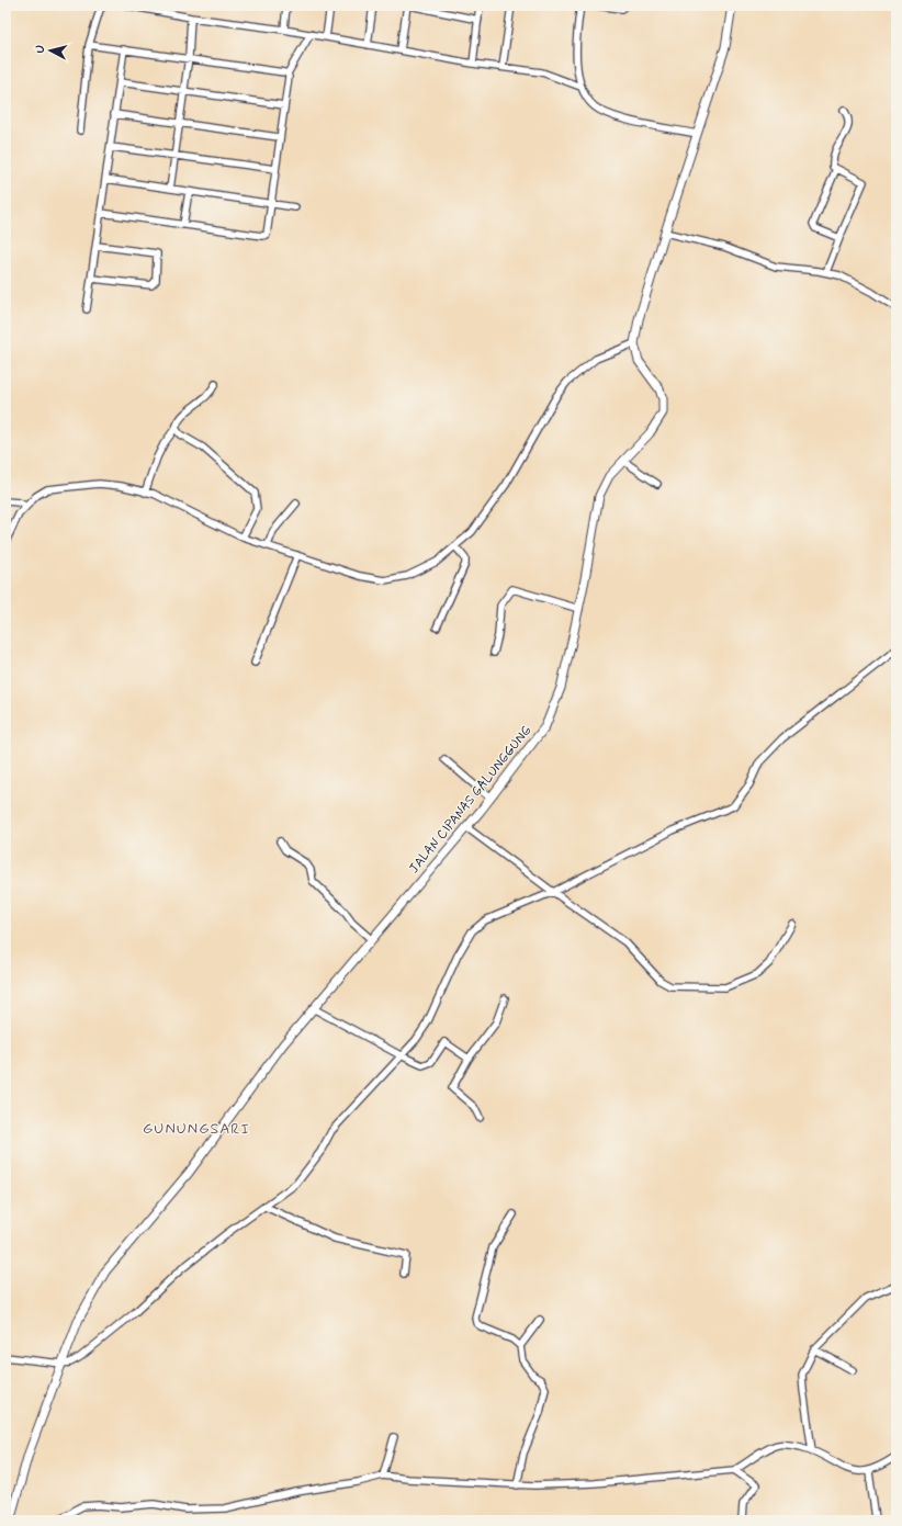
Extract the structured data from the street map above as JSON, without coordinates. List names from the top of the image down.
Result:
{
  "streets": {
    "street": ["JALAN CIPANAS GALUNGGUNG"]
  },
  "districts": ["GUNUNGSARI"],
  "north": "left"
}
